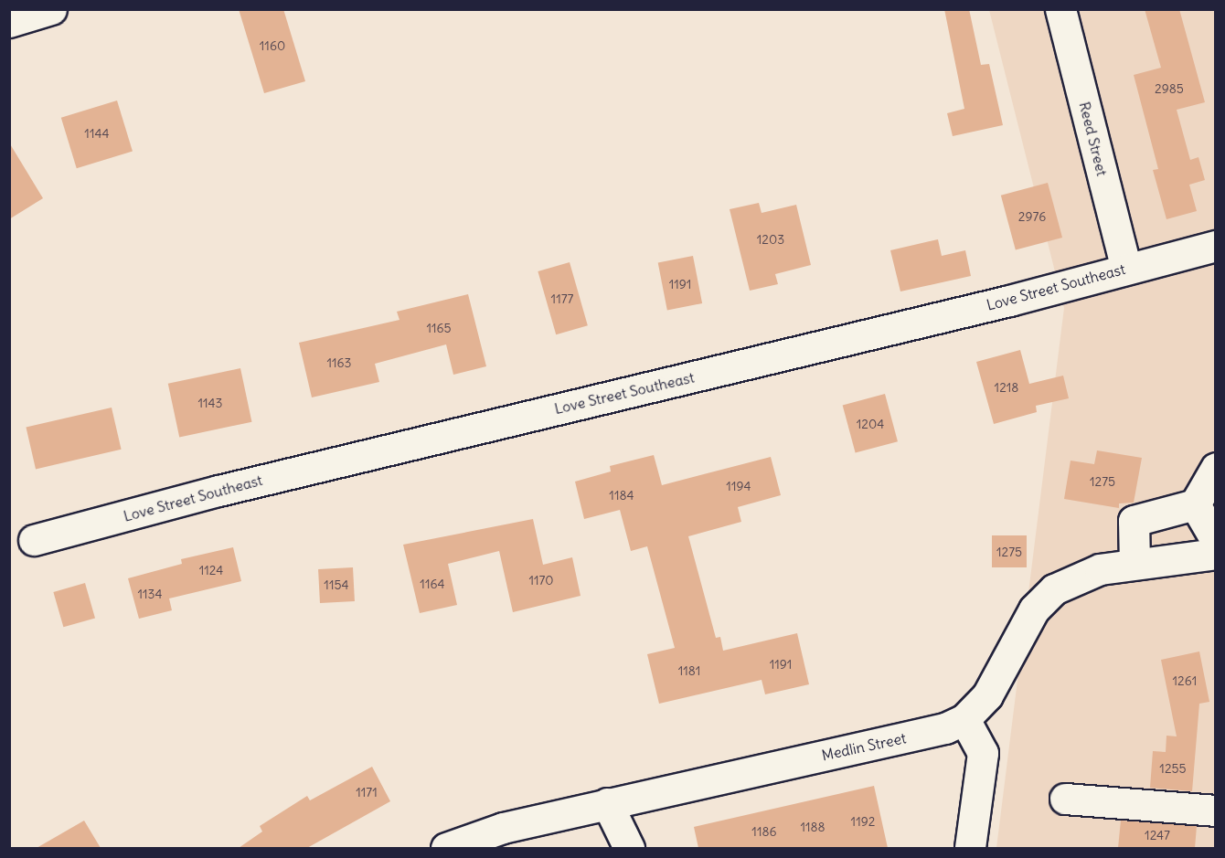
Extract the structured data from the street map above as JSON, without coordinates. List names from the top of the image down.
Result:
{
  "streets": {
    "street": ["Reed Street", "Love Street Southeast", "Medlin Street"]
  },
  "crossings": [
    ["Reed Street", "Love Street Southeast"]
  ],
  "house_numbers": [
    "1160",
    "2985",
    "1144",
    "2976",
    "1203",
    "1191",
    "1177",
    "1165",
    "1163",
    "1218",
    "1143",
    "1204",
    "1275",
    "1194",
    "1184",
    "1275",
    "1124",
    "1170",
    "1164",
    "1154",
    "1134",
    "1191",
    "1181",
    "1261",
    "1255",
    "1171",
    "1192",
    "1188",
    "1186",
    "1247"
  ]
}
